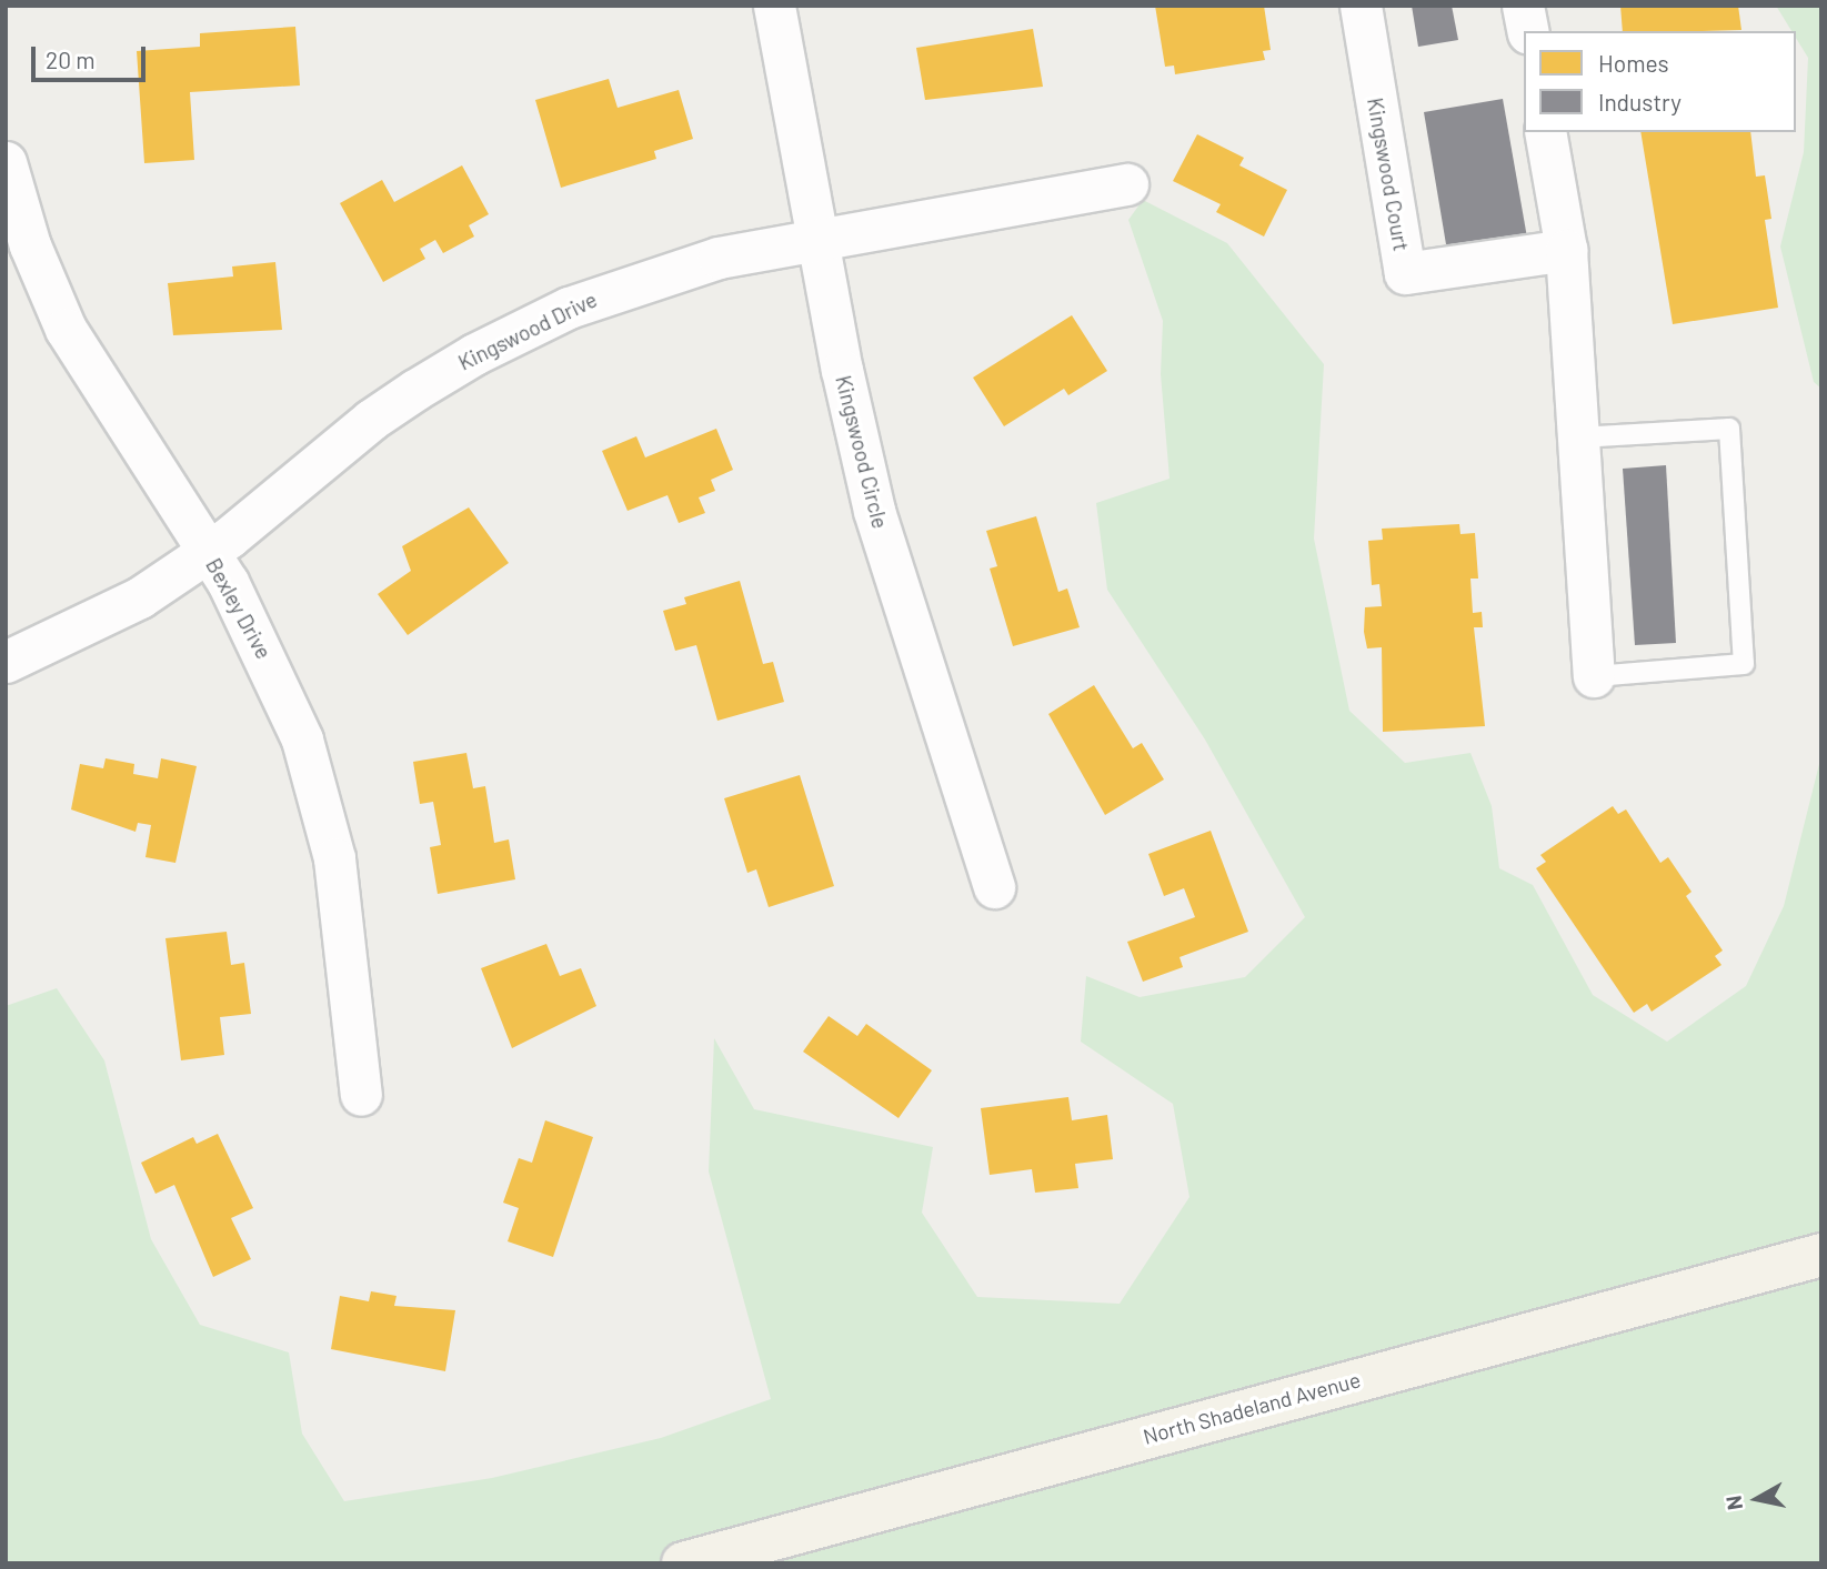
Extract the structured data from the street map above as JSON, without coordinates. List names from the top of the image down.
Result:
{
  "streets": {
    "main road": ["North Shadeland Avenue"],
    "street": [
      "Kingswood Court",
      "Kingswood Drive",
      "Kingswood Circle",
      "Bexley Drive"
    ]
  },
  "crossings": [
    ["Kingswood Drive", "Kingswood Circle"],
    ["Kingswood Drive", "Bexley Drive"]
  ],
  "legend": ["Homes", "Industry"],
  "scale_bar": "20 m",
  "north": "left"
}
